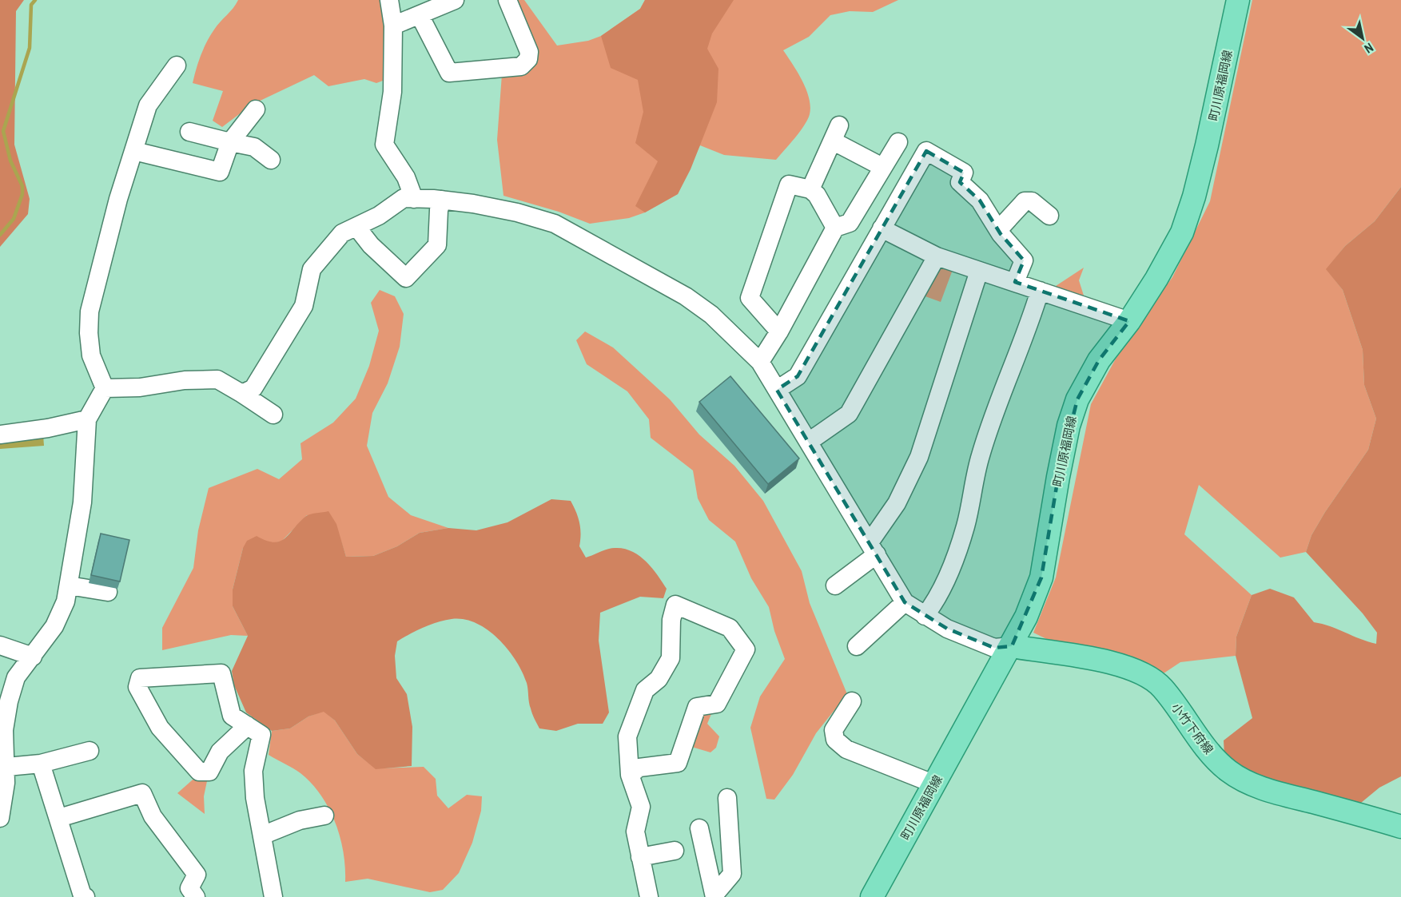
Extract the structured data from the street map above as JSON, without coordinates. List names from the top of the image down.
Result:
{
  "streets": {
    "main road": ["町川原福岡線", "小竹下府線"]
  },
  "crossings": [
    ["町川原福岡線", "小竹下府線"]
  ],
  "north": "bottom right"
}
